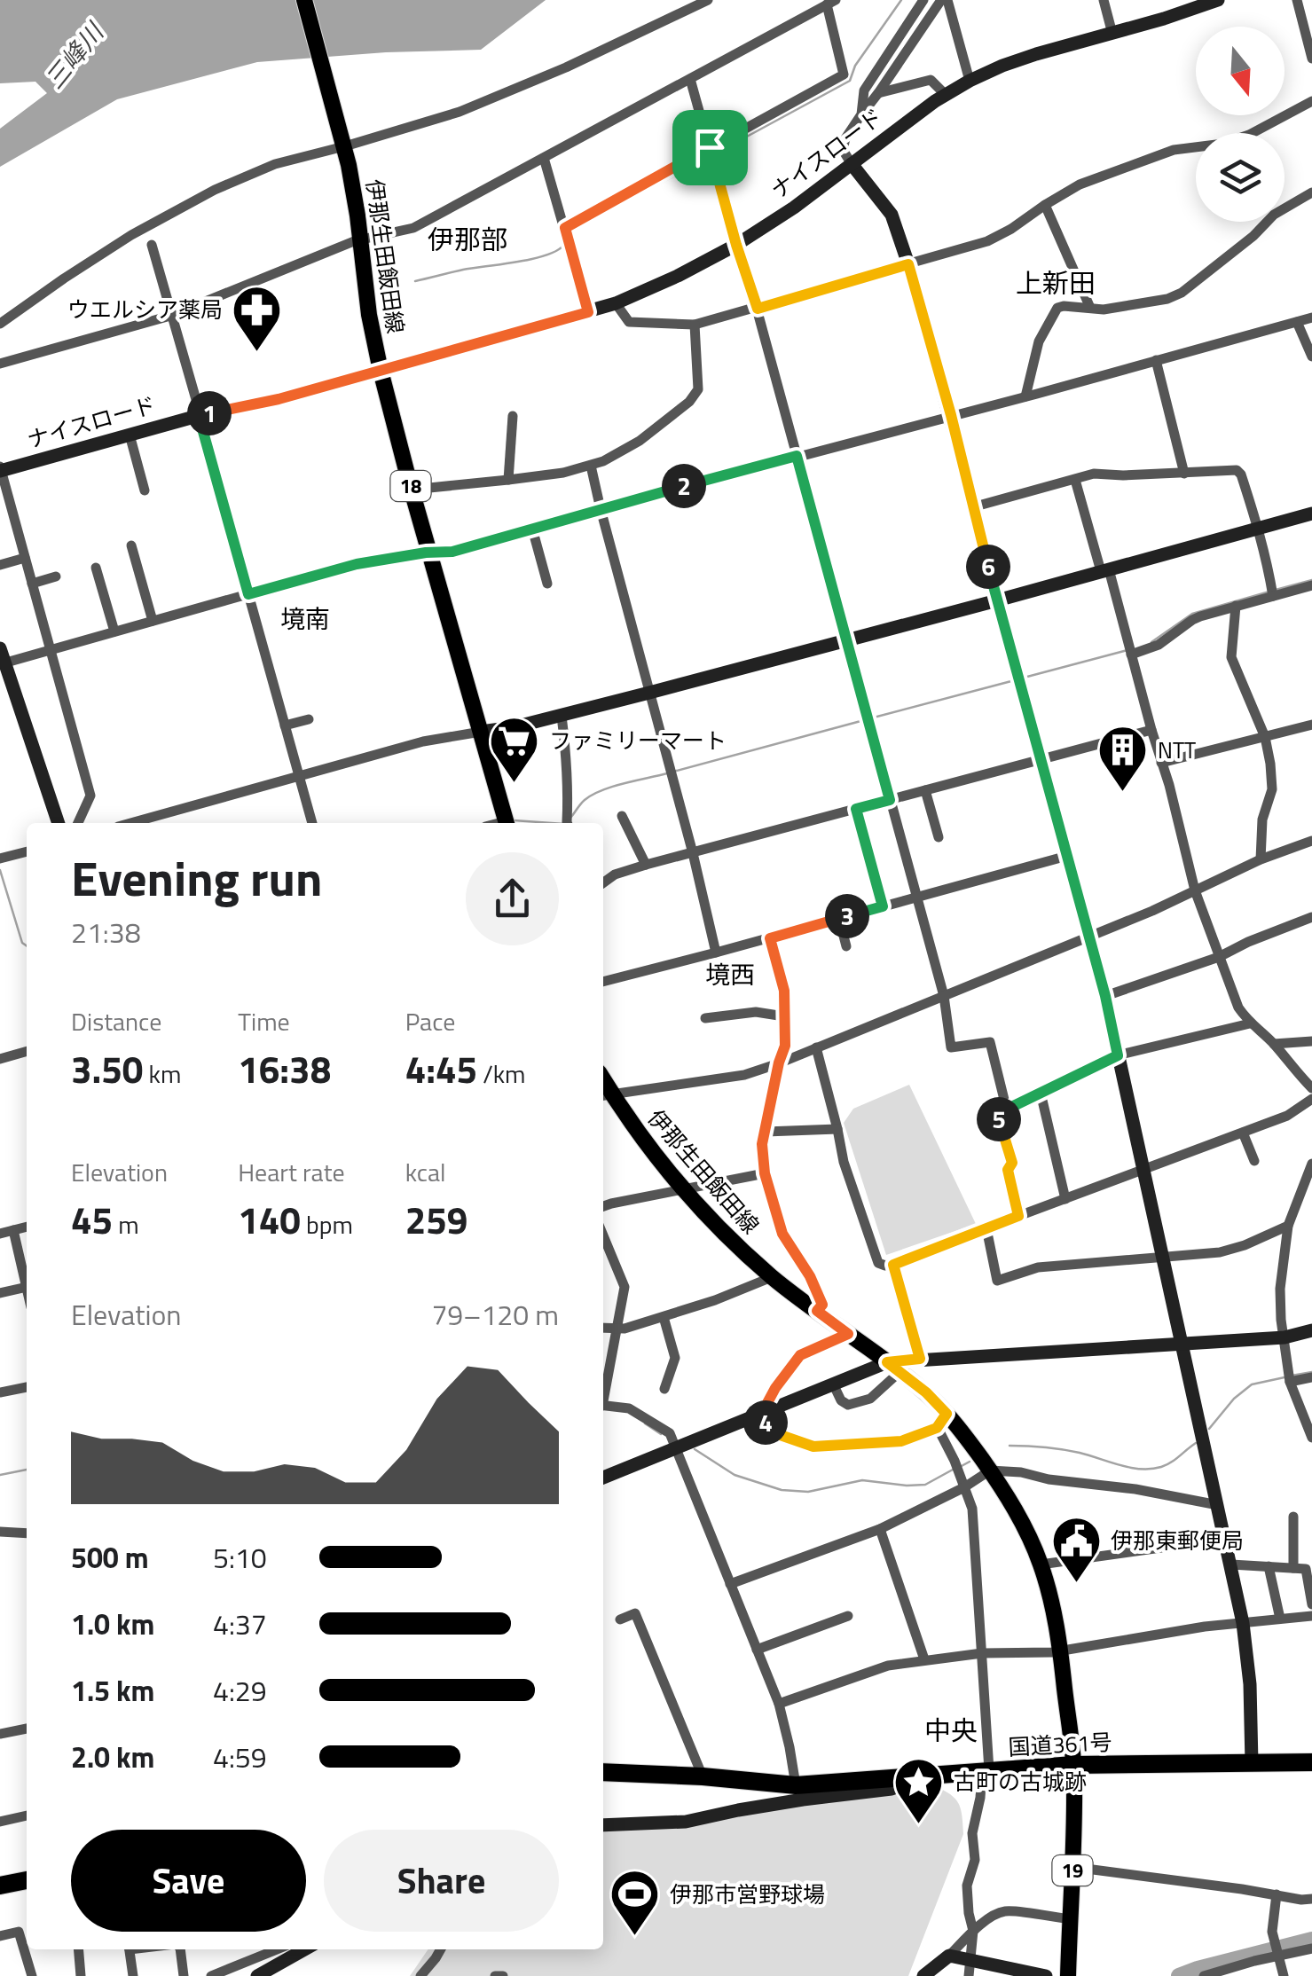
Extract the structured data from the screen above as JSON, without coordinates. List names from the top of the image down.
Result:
{
  "streets": {
    "highway": ["国道361号"],
    "main road": ["伊那生田飯田線", "18", "19"],
    "street": ["ナイスロード"]
  },
  "crossings": [
    ["ナイスロード", "伊那生田飯田線"],
    ["伊那生田飯田線", "国道361号"],
    ["伊那生田飯田線", "19"],
    ["国道361号", "19"]
  ],
  "districts": [
    "伊那部",
    "上新田",
    "境南",
    "境西",
    "中央"
  ],
  "water": ["三峰川"],
  "places": {
    "pharmacy": ["ウエルシア薬局"],
    "supermarket": ["ファミリーマート"],
    "building": ["NTT"],
    "public building": ["伊那東郵便局"],
    "place": ["古町の古城跡"],
    "sports": ["伊那市営野球場"]
  },
  "north": "bottom",
  "page": {
    "pins": [
      "1",
      "2",
      "6",
      "3",
      "5",
      "4"
    ],
    "heading": ["Evening run", "21:38"],
    "stats": [
      ["Distance", "3.50 km"],
      ["Time", "16:38"],
      ["Pace", "4:45 /km"],
      ["Elevation", "45 m"],
      ["Heart rate", "140 bpm"],
      ["kcal", "259"]
    ],
    "chart": ["Elevation", "79–120 m"],
    "list": [
      {
        "name": "500 m",
        "note": "5:10"
      },
      {
        "name": "1.0 km",
        "note": "4:37"
      },
      {
        "name": "1.5 km",
        "note": "4:29"
      },
      {
        "name": "2.0 km",
        "note": "4:59"
      }
    ],
    "buttons": ["Save", "Share"]
  }
}
